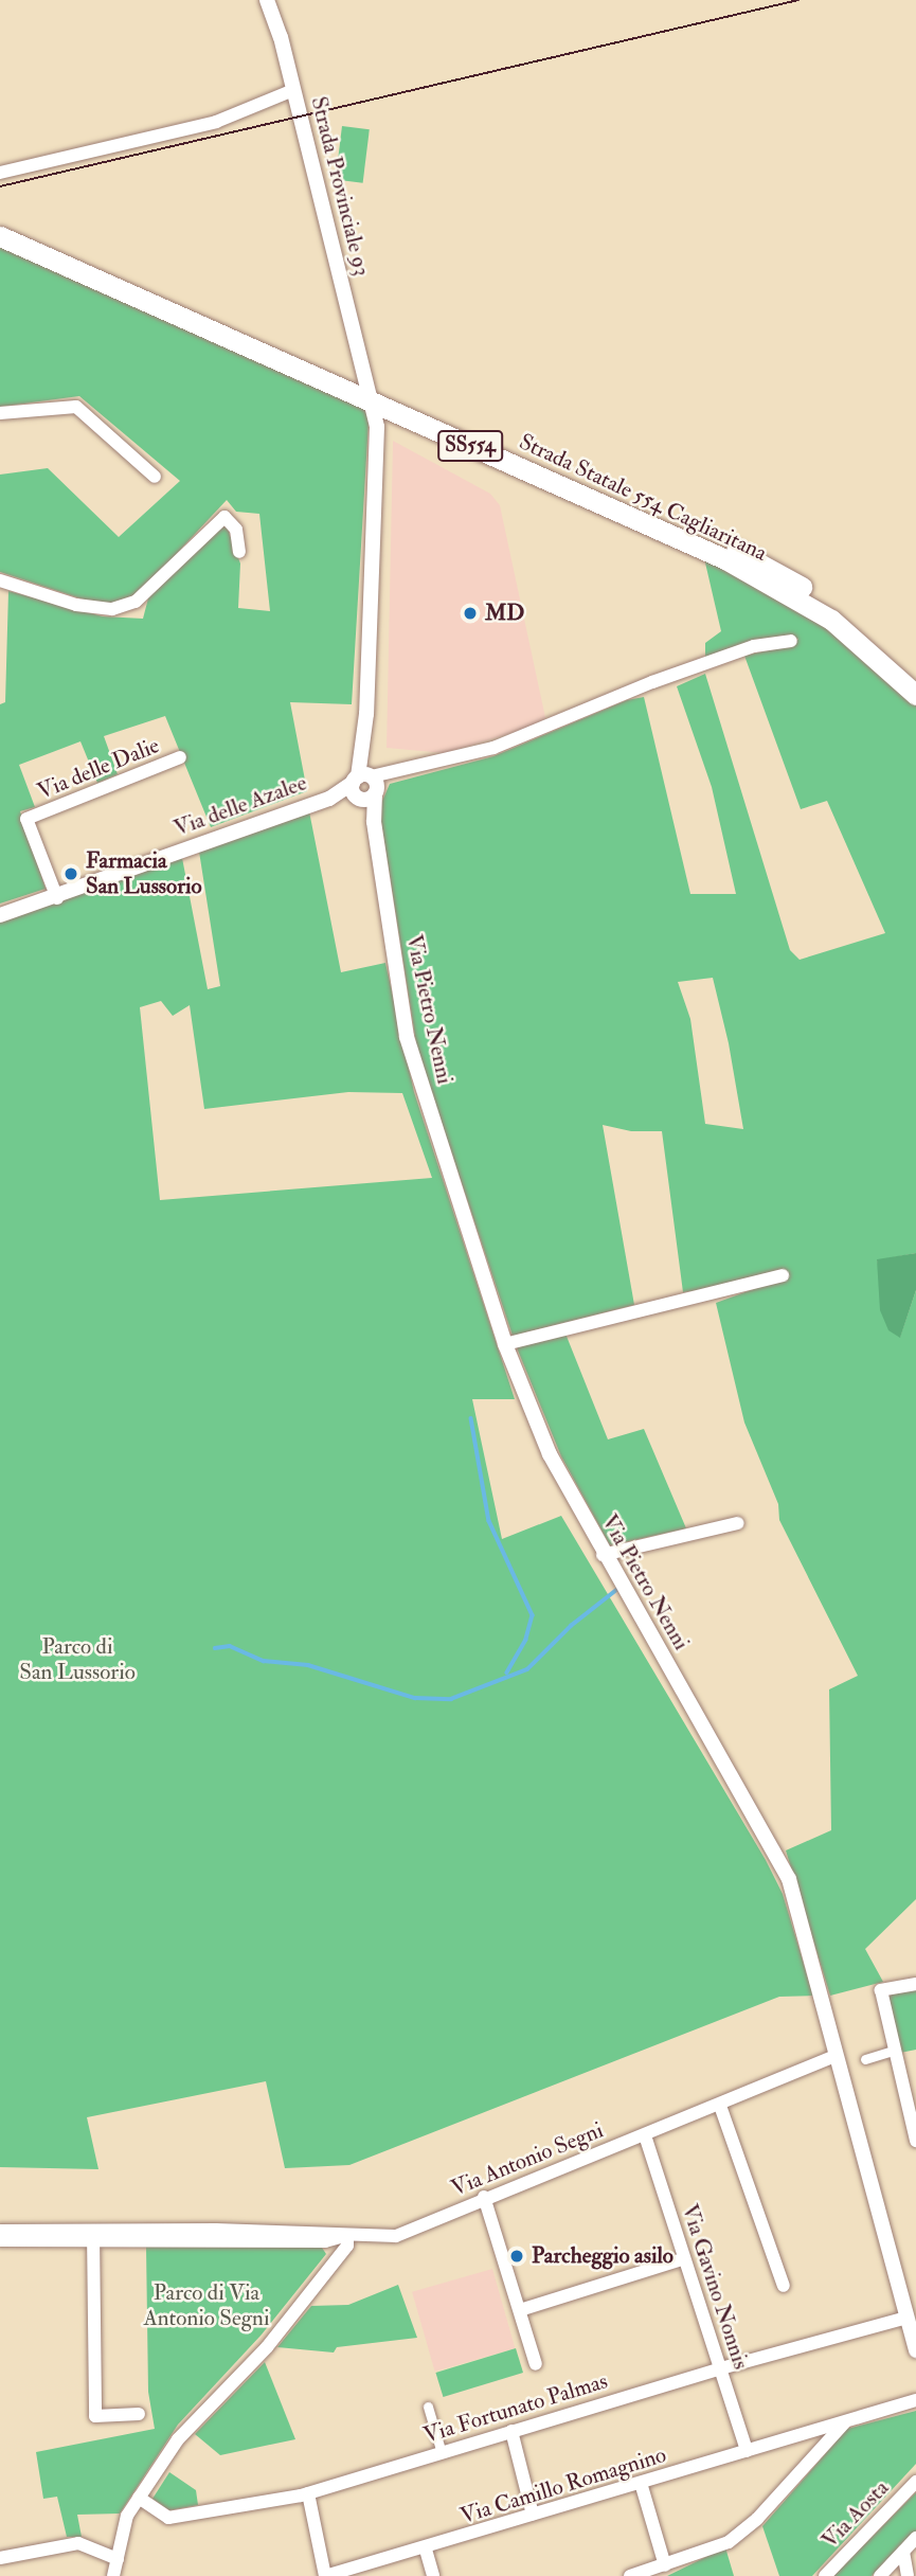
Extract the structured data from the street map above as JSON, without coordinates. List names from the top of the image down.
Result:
{
  "streets": {
    "main road": ["SS554", "Strada Statale 554 Cagliaritana"],
    "street": [
      "Strada Provinciale 93",
      "Via delle Dalie",
      "Via delle Azalee",
      "Via Pietro Nenni",
      "Via Antonio Segni",
      "Via Gavino Nonnis",
      "Via Fortunato Palmas",
      "Via Camillo Romagnino",
      "Via Aosta"
    ]
  },
  "crossings": [
    ["Strada Provinciale 93", "Strada Statale 554 Cagliaritana"],
    ["Via delle Dalie", "Via delle Azalee"],
    ["Via delle Azalee", "Via Pietro Nenni"],
    ["Via Pietro Nenni", "Via Antonio Segni"],
    ["Via Pietro Nenni", "Via Fortunato Palmas"],
    ["Via Antonio Segni", "Via Gavino Nonnis"],
    ["Via Gavino Nonnis", "Via Fortunato Palmas"],
    ["Via Gavino Nonnis", "Via Camillo Romagnino"]
  ],
  "parks": ["Parco di San Lussorio", "Parco di Via Antonio Segni"],
  "places": ["MD", "Farmacia San Lussorio", "Parcheggio asilo"]
}
